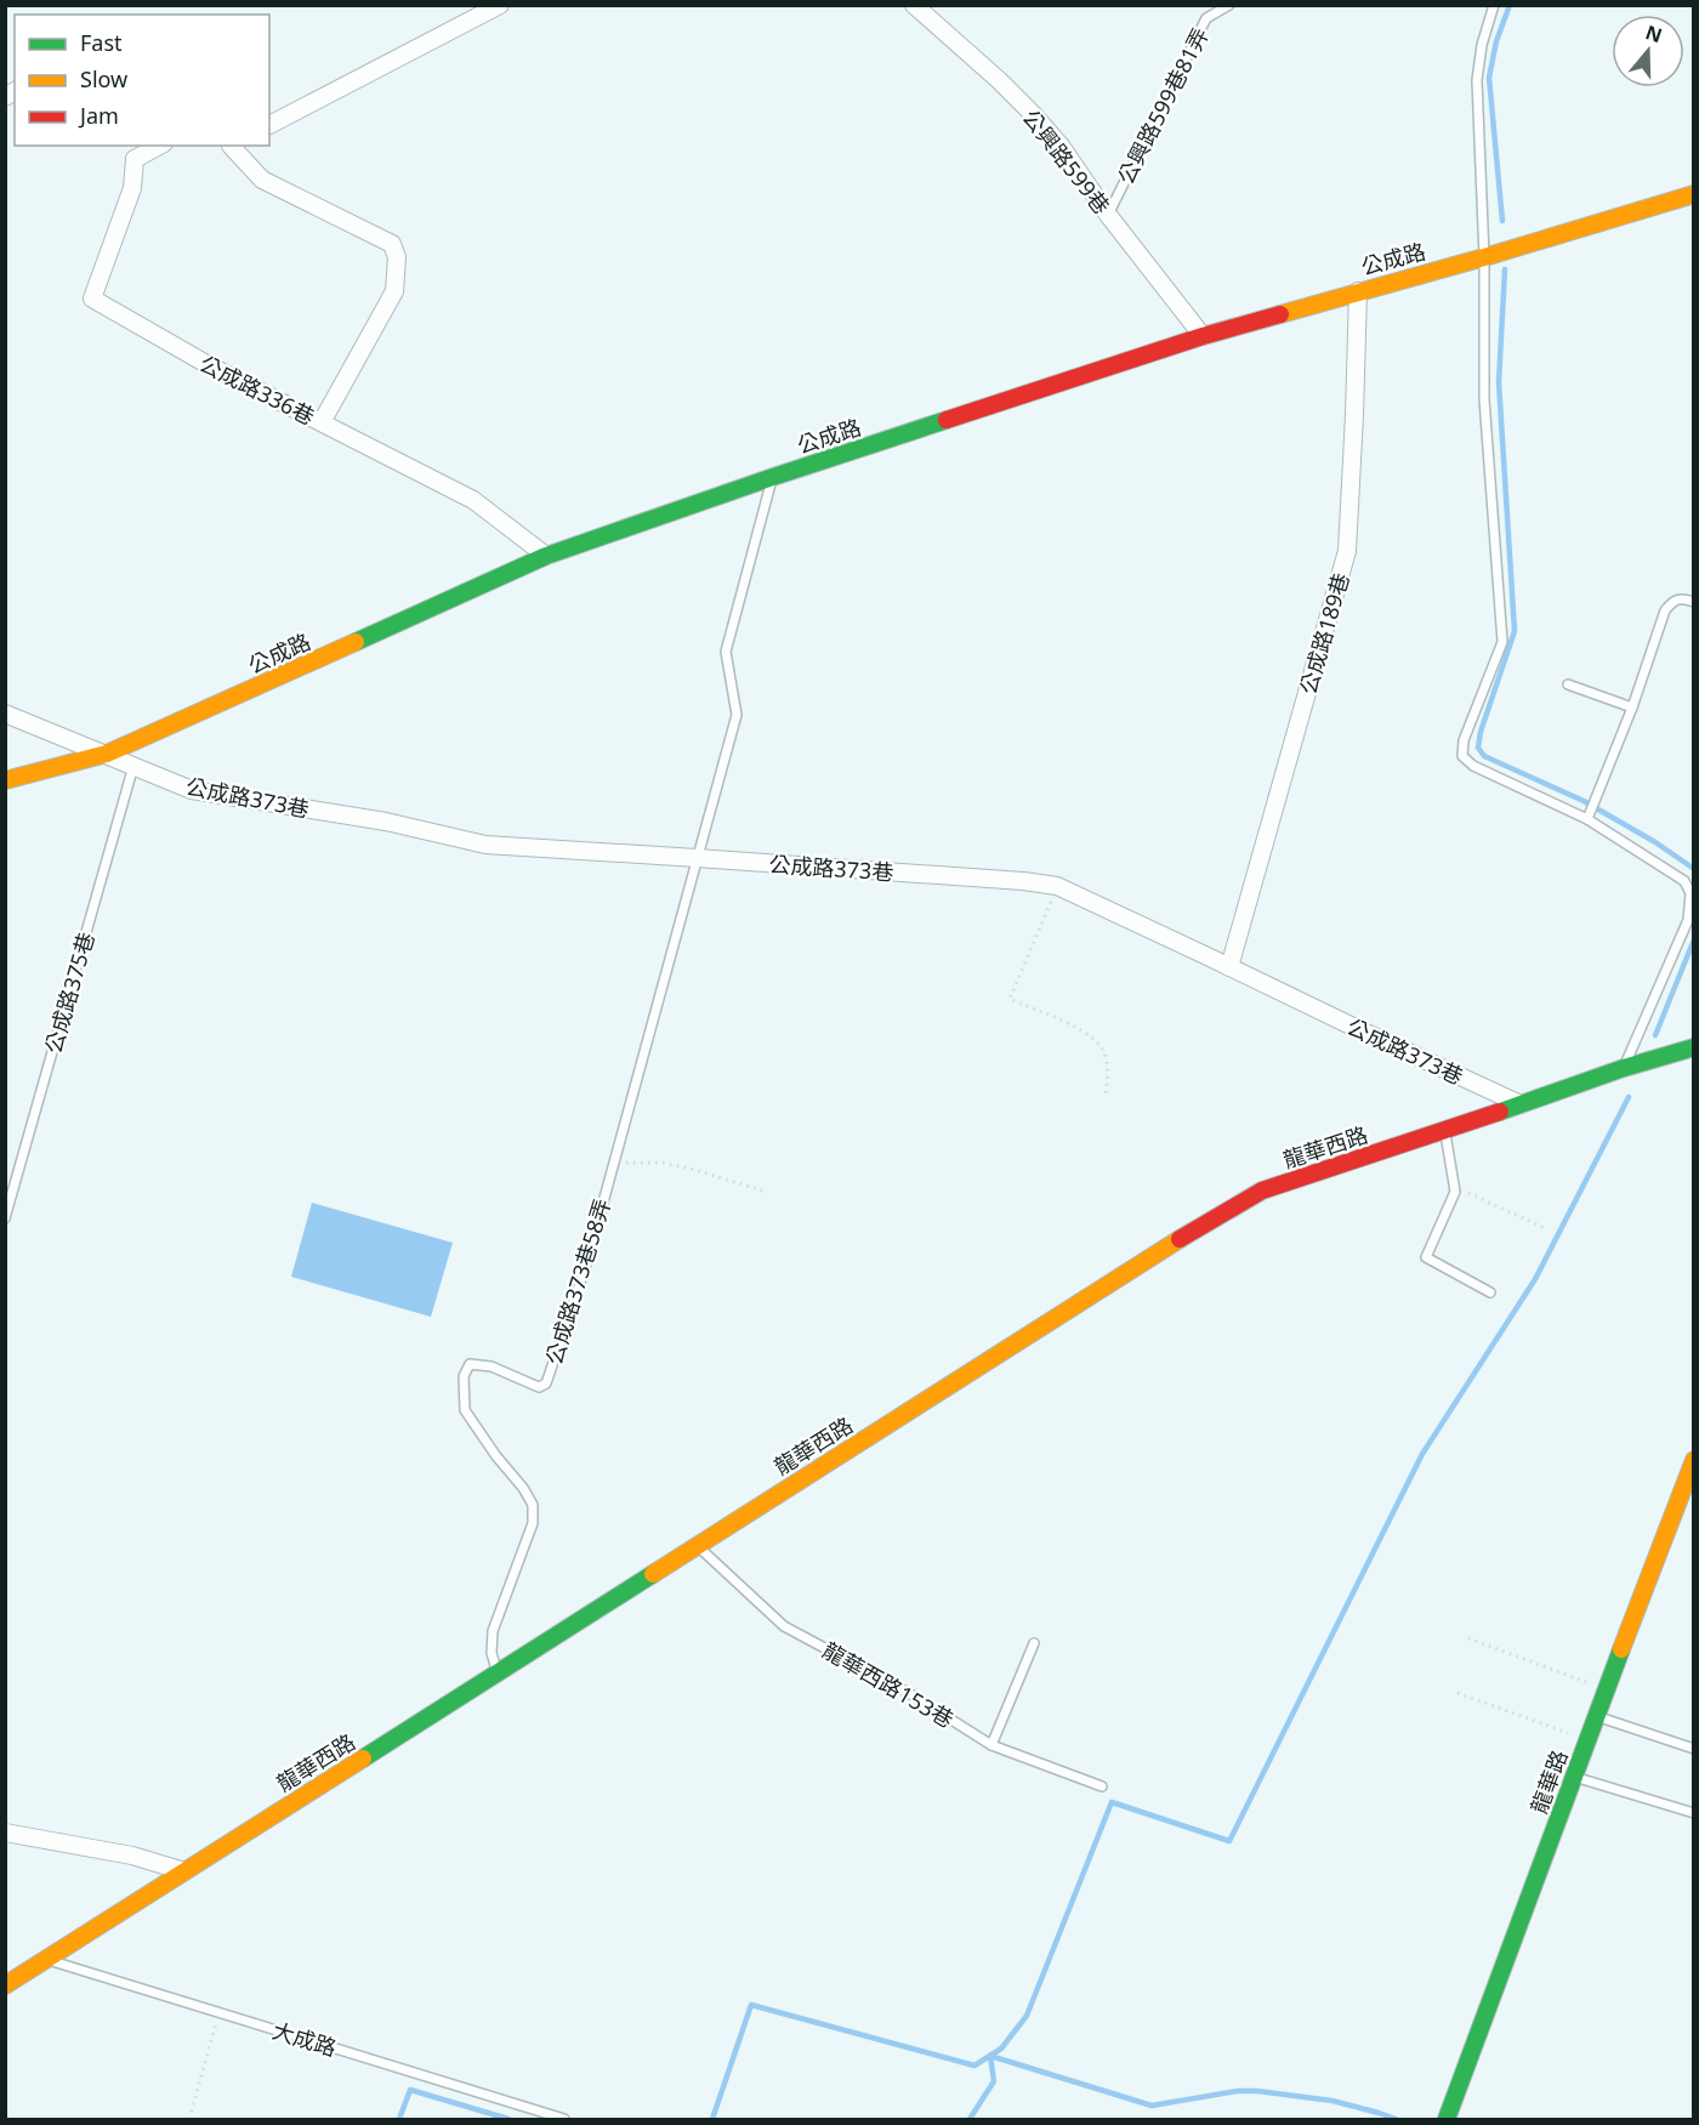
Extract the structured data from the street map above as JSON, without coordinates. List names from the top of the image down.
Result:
{
  "streets": {
    "street": [
      "公興路599巷",
      "公成路",
      "公成路336巷",
      "公成路189巷",
      "公成路373巷",
      "龍華西路",
      "龍華路"
    ],
    "lane": [
      "公興路599巷81弄",
      "公成路375巷",
      "公成路373巷58弄",
      "龍華西路153巷",
      "大成路"
    ]
  },
  "crossings": [
    ["公興路599巷81弄", "公興路599巷"],
    ["公興路599巷", "公成路"],
    ["公成路", "公成路336巷"],
    ["公成路", "公成路189巷"],
    ["公成路", "公成路373巷"],
    ["公成路", "公成路373巷58弄"],
    ["公成路189巷", "公成路373巷"],
    ["公成路373巷", "公成路375巷"],
    ["公成路373巷", "龍華西路"],
    ["公成路373巷", "公成路373巷58弄"],
    ["龍華西路", "公成路373巷58弄"],
    ["龍華西路", "龍華西路153巷"],
    ["龍華西路", "大成路"]
  ],
  "legend": ["Fast", "Slow", "Jam"],
  "north": "top"
}
